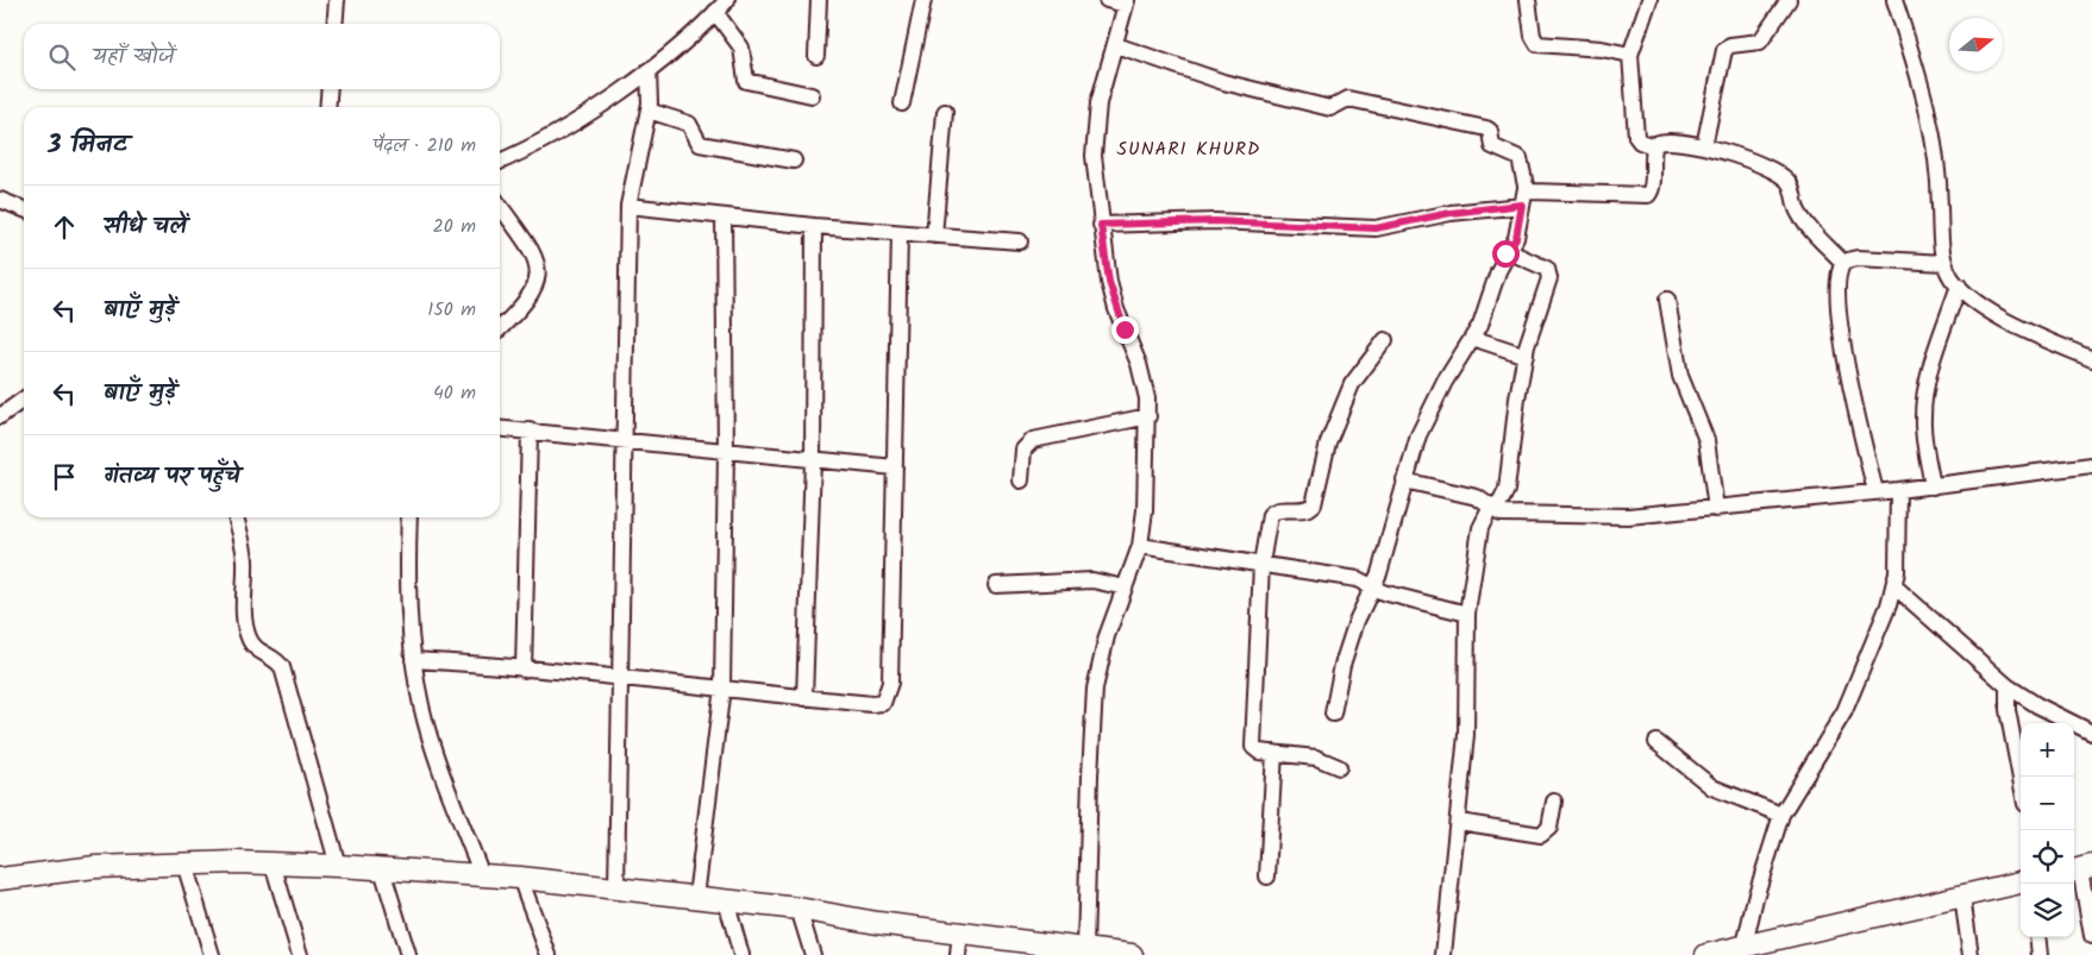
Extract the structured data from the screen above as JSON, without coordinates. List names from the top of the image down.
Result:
{
  "districts": ["SUNARI KHURD"],
  "north": "right",
  "page": {
    "search": "यहाँ खोजें",
    "heading": ["3 मिनट", "पैदल · 210 m"],
    "list": [
      ["सीधे चलें", "20 m"],
      ["बाएँ मुड़ें", "150 m"],
      ["बाएँ मुड़ें", "40 m"],
      "गंतव्य पर पहुँचे"
    ],
    "map_buttons": ["+", "−"]
  }
}
